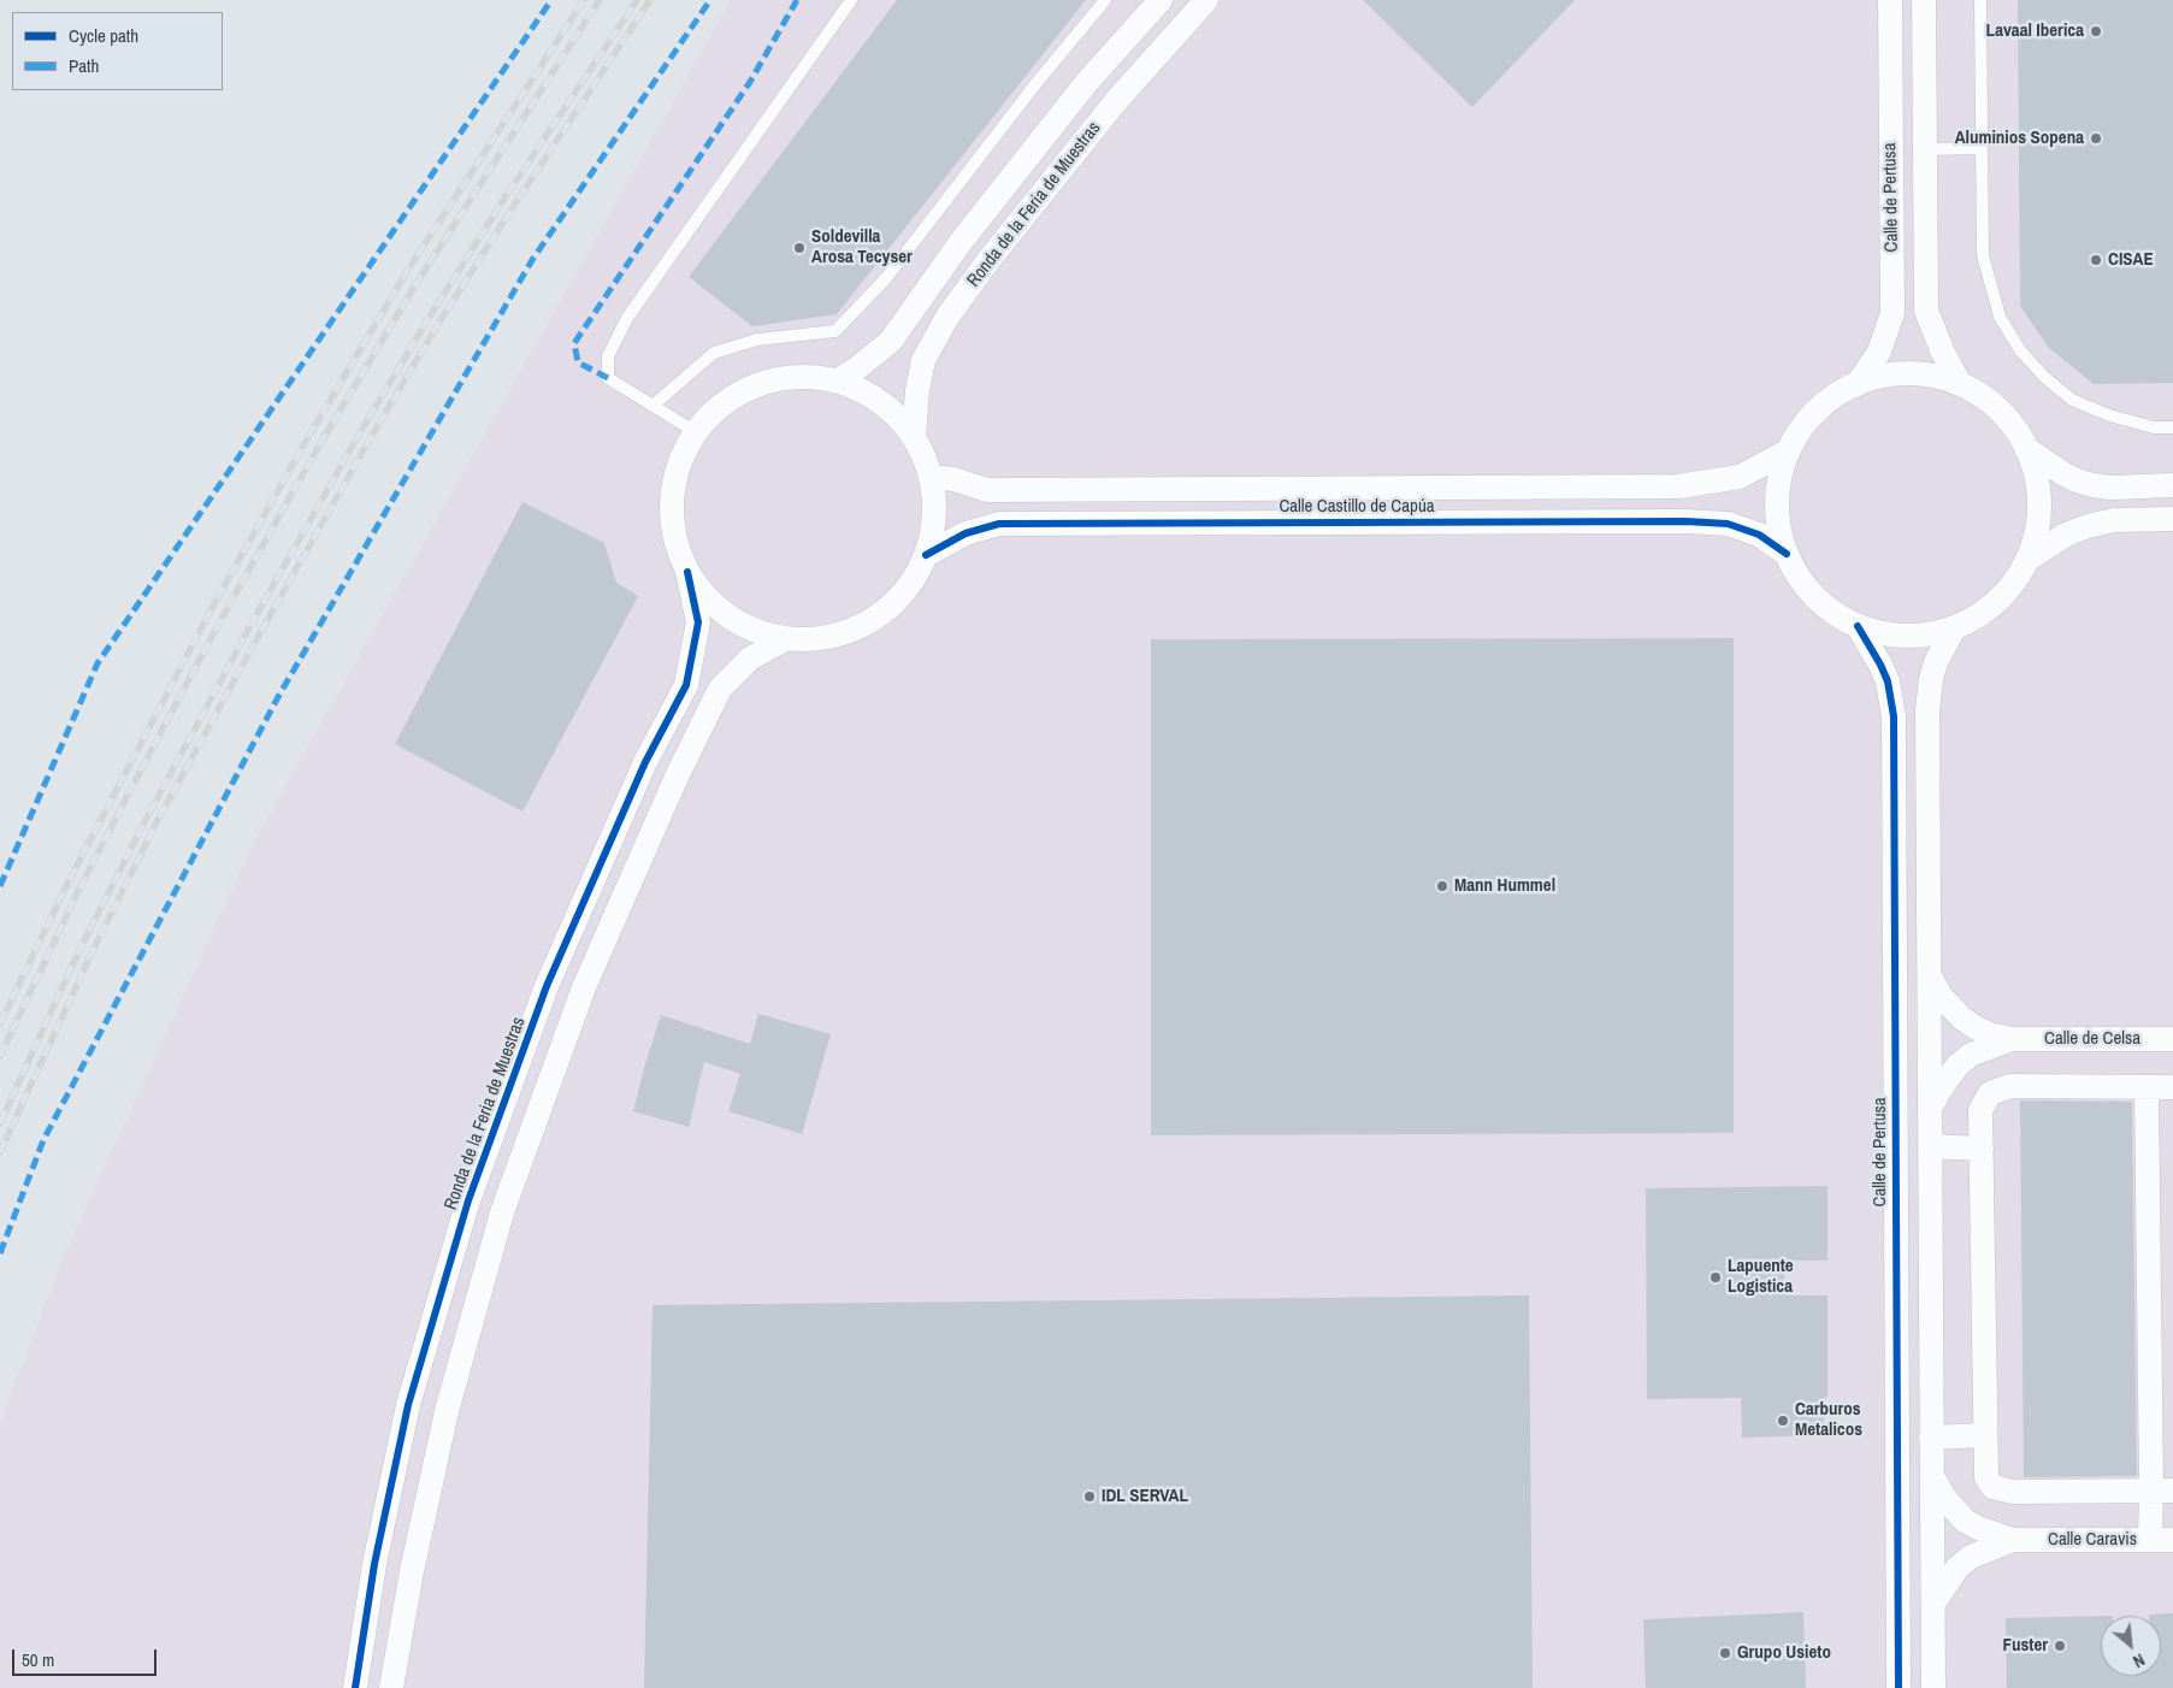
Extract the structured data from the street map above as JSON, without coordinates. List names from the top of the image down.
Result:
{
  "streets": {
    "street": [
      "Calle de Pertusa",
      "Ronda de la Feria de Muestras",
      "Calle Castillo de Capúa",
      "Calle de Celsa",
      "Calle Caravis"
    ]
  },
  "crossings": [
    ["Ronda de la Feria de Muestras", "Calle Castillo de Capúa"]
  ],
  "places": [
    "Lavaal Iberica",
    "Aluminios Sopena",
    "Soldevilla Arosa Tecyser",
    "CISAE",
    "Mann Hummel",
    "Lapuente Logistica",
    "Carburos Metalicos",
    "IDL SERVAL",
    "Fuster",
    "Grupo Usieto"
  ],
  "legend": ["Cycle path", "Path"],
  "scale_bar": "50 m",
  "north": "bottom right"
}
